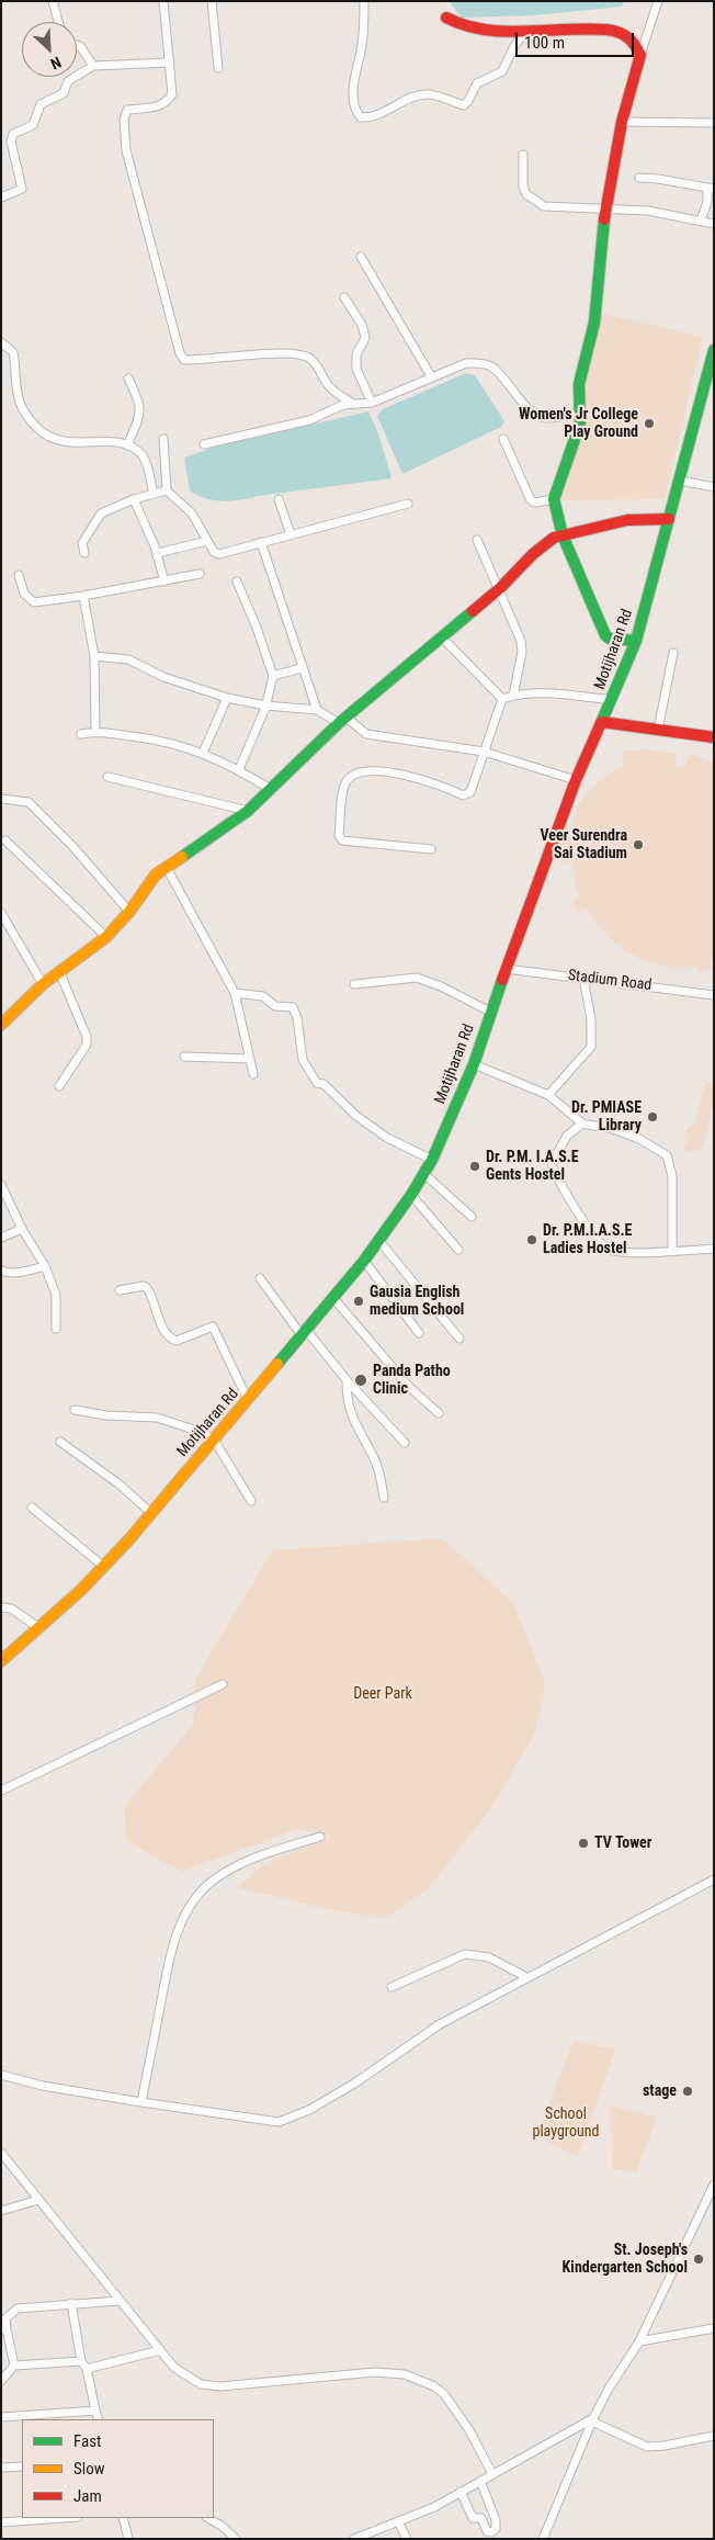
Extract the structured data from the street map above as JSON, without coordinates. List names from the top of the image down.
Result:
{
  "streets": {
    "street": ["Motijharan Rd", "Stadium Road"]
  },
  "crossings": [
    ["Motijharan Rd", "Stadium Road"]
  ],
  "parks": ["Deer Park", "School playground"],
  "places": [
    "Women's Jr College Play Ground",
    "Veer Surendra Sai Stadium",
    "Dr. PMIASE Library",
    "Dr. P.M. I.A.S.E Gents Hostel",
    "Dr. P.M.I.A.S.E Ladies Hostel",
    "Gausia English medium School",
    "Panda Patho Clinic",
    "TV Tower",
    "stage",
    "St. Joseph's Kindergarten School"
  ],
  "legend": ["Fast", "Slow", "Jam"],
  "scale_bar": "100 m",
  "north": "bottom right"
}
